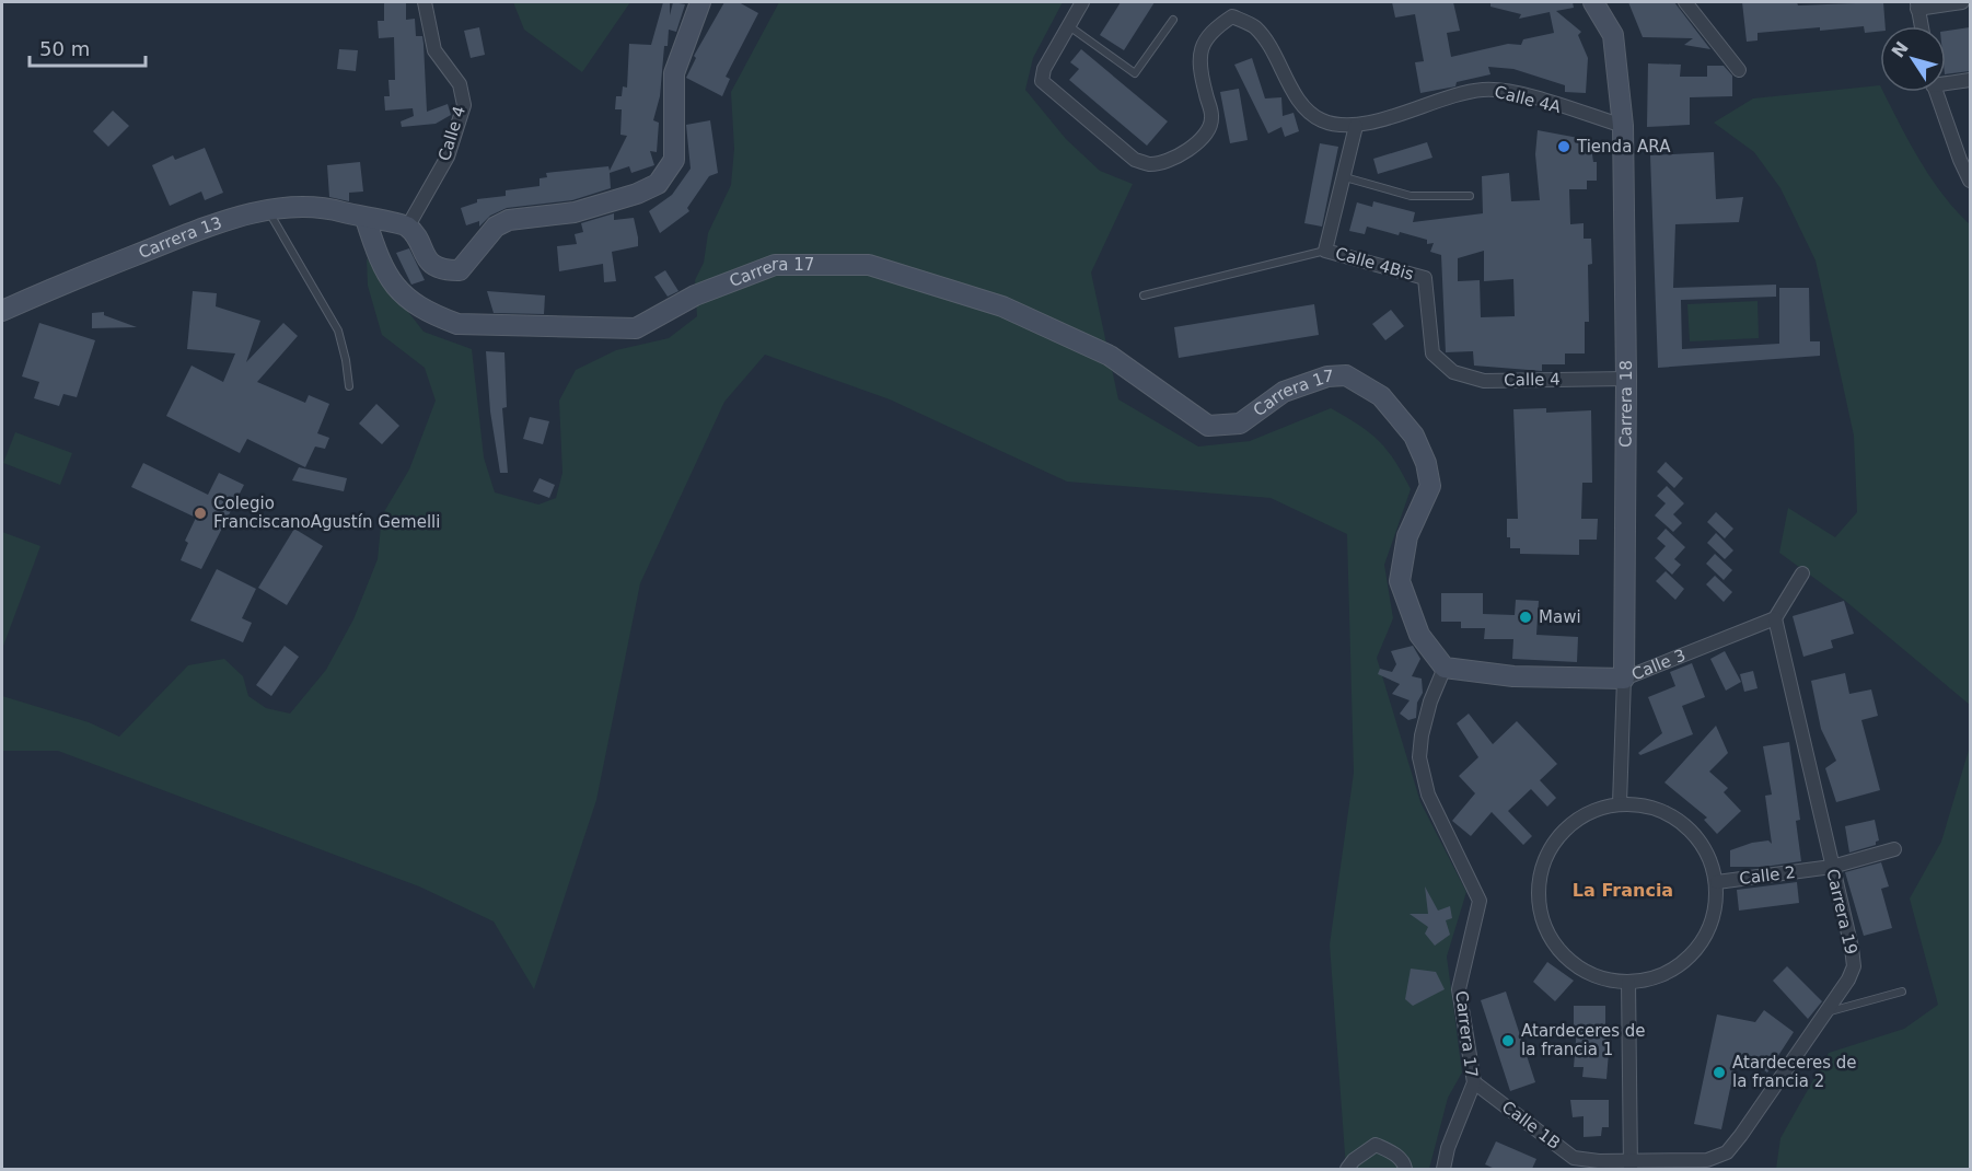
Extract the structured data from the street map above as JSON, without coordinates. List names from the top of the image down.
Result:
{
  "streets": {
    "street": [
      "Calle 4A",
      "Calle 4",
      "Carrera 13",
      "Calle 4Bis",
      "Carrera 17",
      "Carrera 18",
      "Calle 3",
      "Calle 2",
      "Carrera 19",
      "Calle 1B"
    ]
  },
  "crossings": [
    ["Calle 4A", "Carrera 18"],
    ["Calle 4", "Carrera 13"],
    ["Calle 4", "Calle 4Bis"],
    ["Calle 4", "Carrera 18"],
    ["Carrera 13", "Carrera 17"],
    ["Carrera 17", "Calle 3"],
    ["Carrera 17", "Calle 1B"],
    ["Carrera 18", "Calle 3"],
    ["Carrera 18", "Calle 2"],
    ["Calle 3", "Carrera 19"],
    ["Calle 2", "Carrera 19"],
    ["Carrera 19", "Calle 1B"]
  ],
  "districts": ["La Francia"],
  "places": [
    "Tienda ARA",
    "Colegio FranciscanoAgustín Gemelli",
    "Mawi",
    "Atardeceres de la francia 1",
    "Atardeceres de la francia 2"
  ],
  "scale_bar": "50 m",
  "north": "top left"
}
